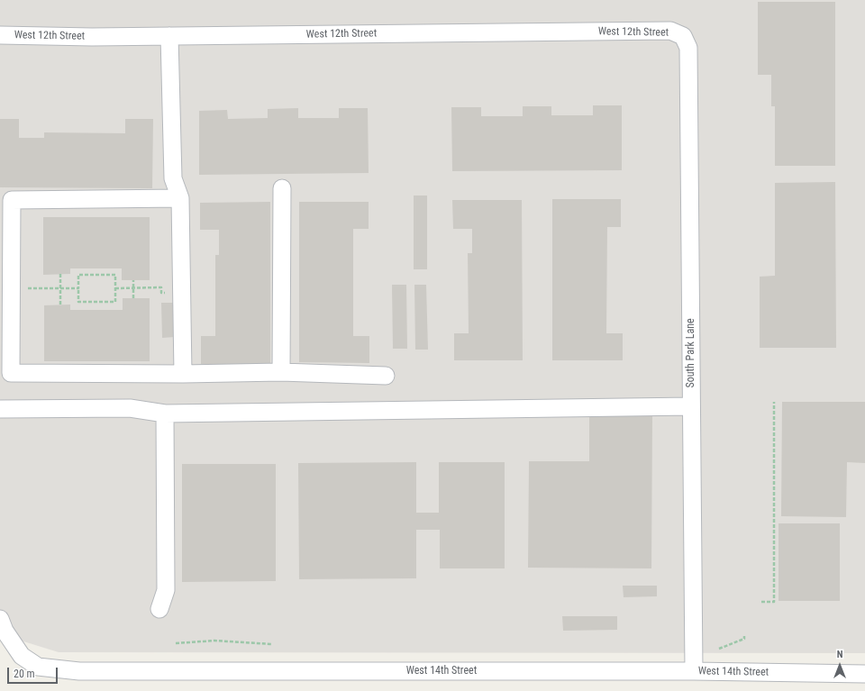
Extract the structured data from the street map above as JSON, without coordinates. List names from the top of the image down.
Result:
{
  "streets": {
    "street": ["West 12th Street", "South Park Lane", "West 14th Street"]
  },
  "crossings": [
    ["West 12th Street", "South Park Lane"],
    ["South Park Lane", "West 14th Street"]
  ],
  "scale_bar": "20 m",
  "north": "top"
}
